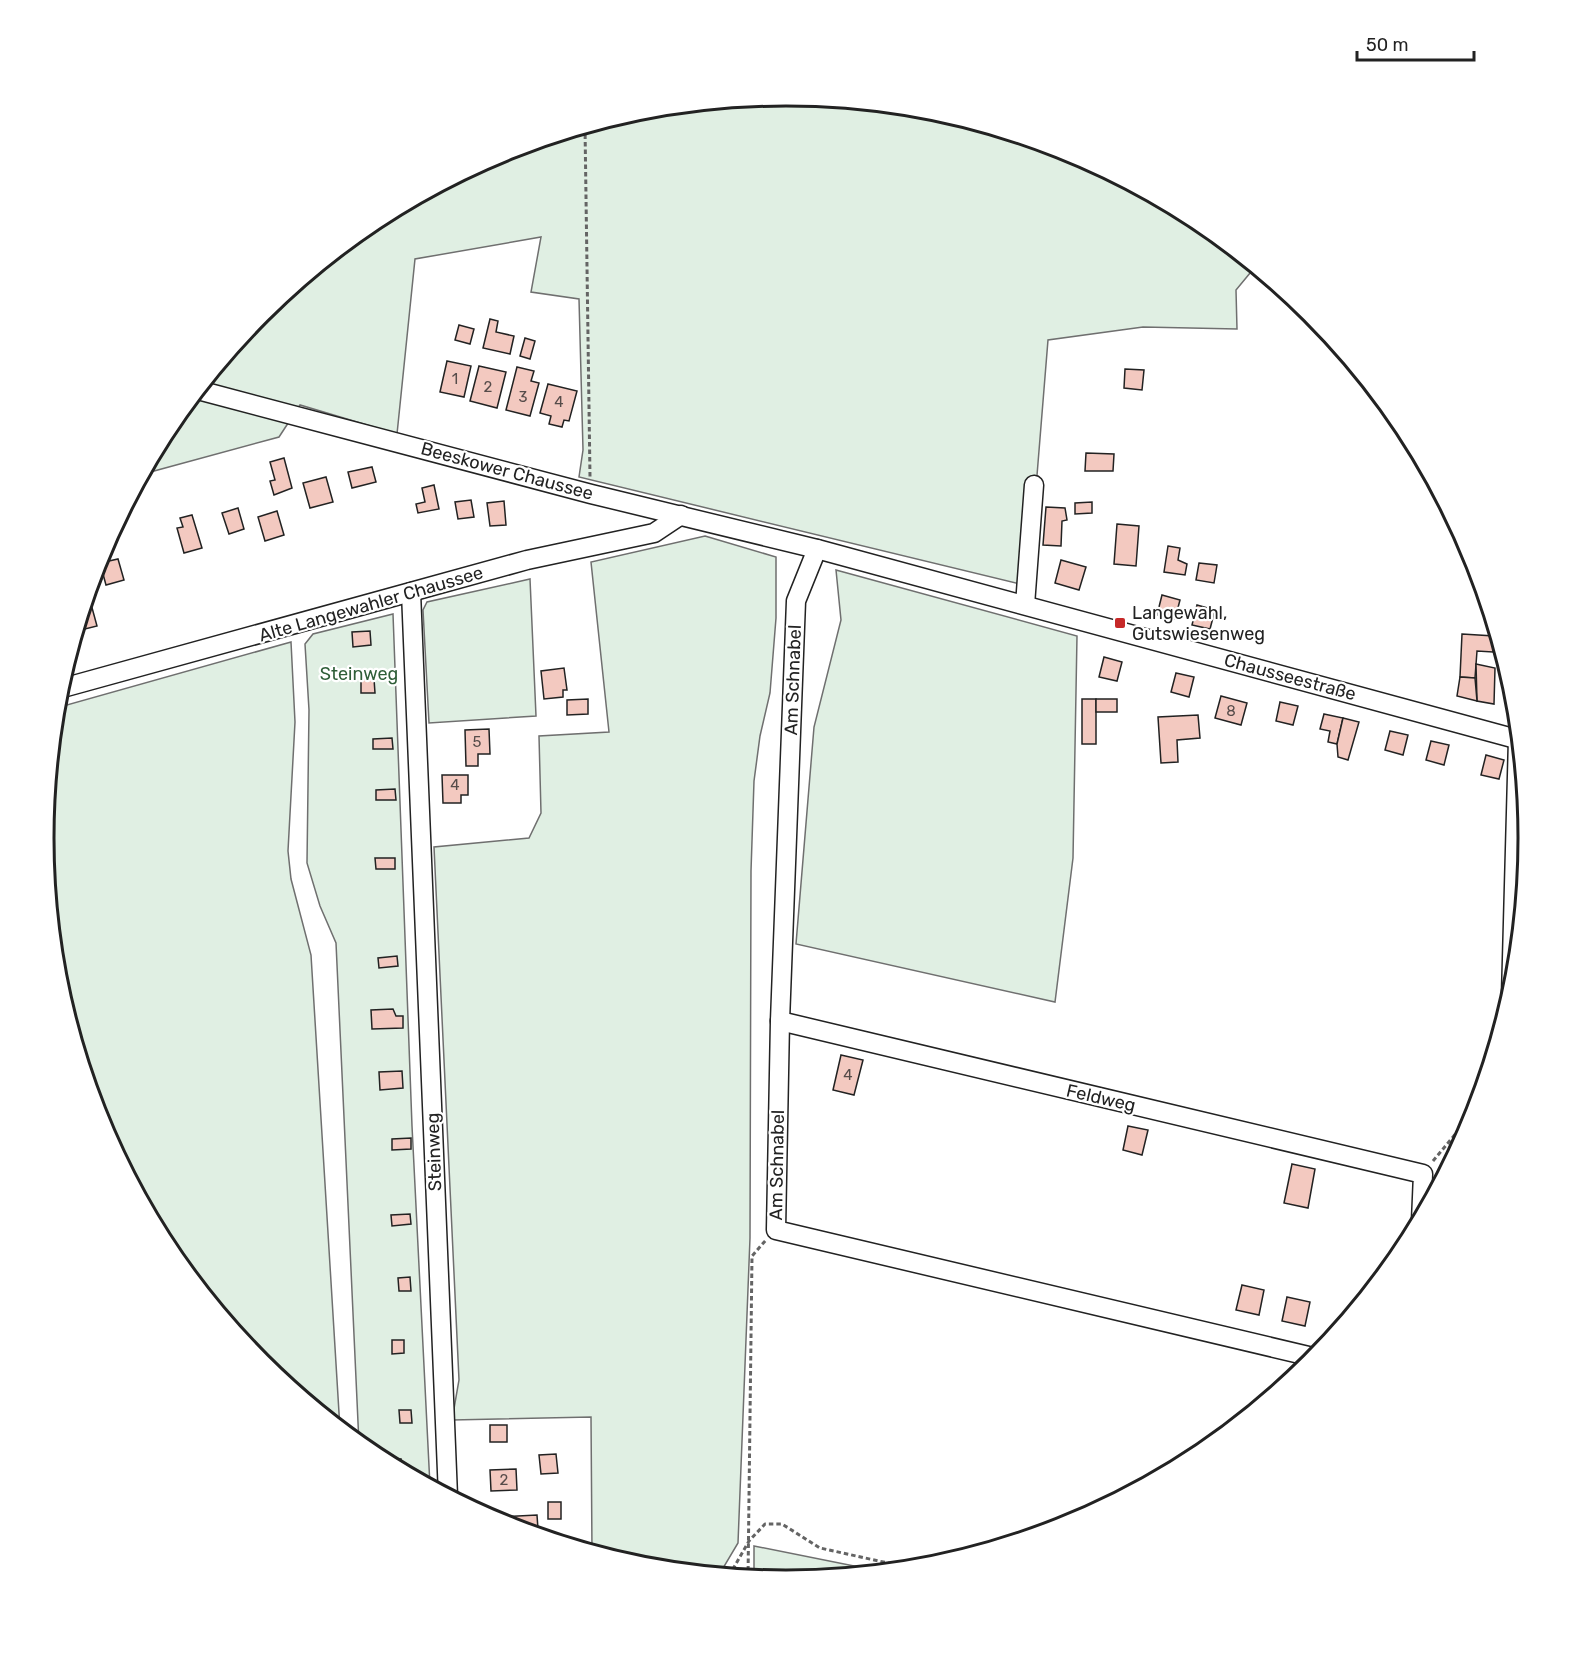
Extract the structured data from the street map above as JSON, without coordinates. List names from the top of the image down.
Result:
{
  "streets": {
    "street": [
      "Beeskower Chaussee",
      "Alte Langewahler Chaussee",
      "Chausseestraße",
      "Am Schnabel",
      "Feldweg",
      "Steinweg"
    ]
  },
  "crossings": [
    ["Beeskower Chaussee", "Alte Langewahler Chaussee"],
    ["Beeskower Chaussee", "Chausseestraße"],
    ["Beeskower Chaussee", "Am Schnabel"],
    ["Alte Langewahler Chaussee", "Steinweg"],
    ["Chausseestraße", "Am Schnabel"],
    ["Am Schnabel", "Feldweg"]
  ],
  "parks": ["Steinweg"],
  "places": {
    "transit": ["Langewahl, Gutswiesenweg"]
  },
  "house_numbers": [
    "1",
    "2",
    "3",
    "4",
    "8",
    "5",
    "4",
    "4",
    "2"
  ],
  "scale_bar": "50 m"
}
